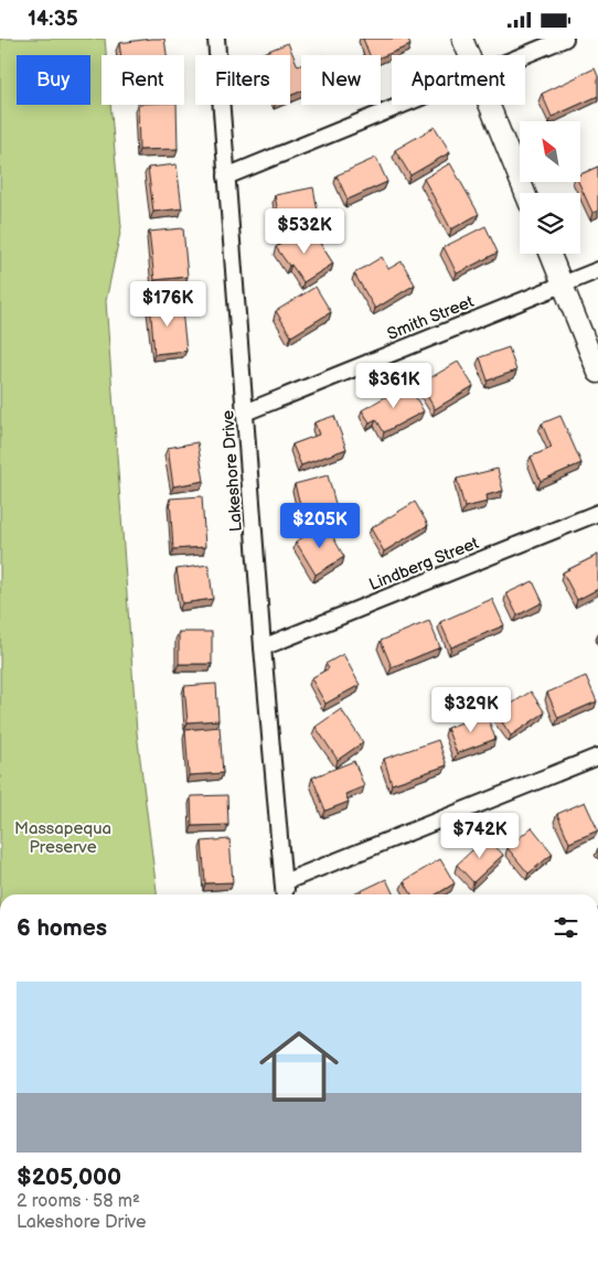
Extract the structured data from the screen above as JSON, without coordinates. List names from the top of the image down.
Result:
{
  "streets": {
    "street": ["Smith Street", "Lakeshore Drive", "Lindberg Street"]
  },
  "crossings": [
    ["Smith Street", "Lakeshore Drive"],
    ["Lakeshore Drive", "Lindberg Street"]
  ],
  "parks": ["Massapequa Preserve"],
  "north": "top left",
  "page": {
    "status": "14:35",
    "chip": [
      "Buy",
      "Rent",
      "Filters",
      "New",
      "Apartment"
    ],
    "price": [
      "$532K",
      "$176K",
      "$361K",
      "$205K",
      "$329K",
      "$742K"
    ],
    "heading": "6 homes",
    "list": [
      {
        "name": "$205,000",
        "note": "2 rooms · 58 m² · Lakeshore Drive"
      }
    ]
  }
}
